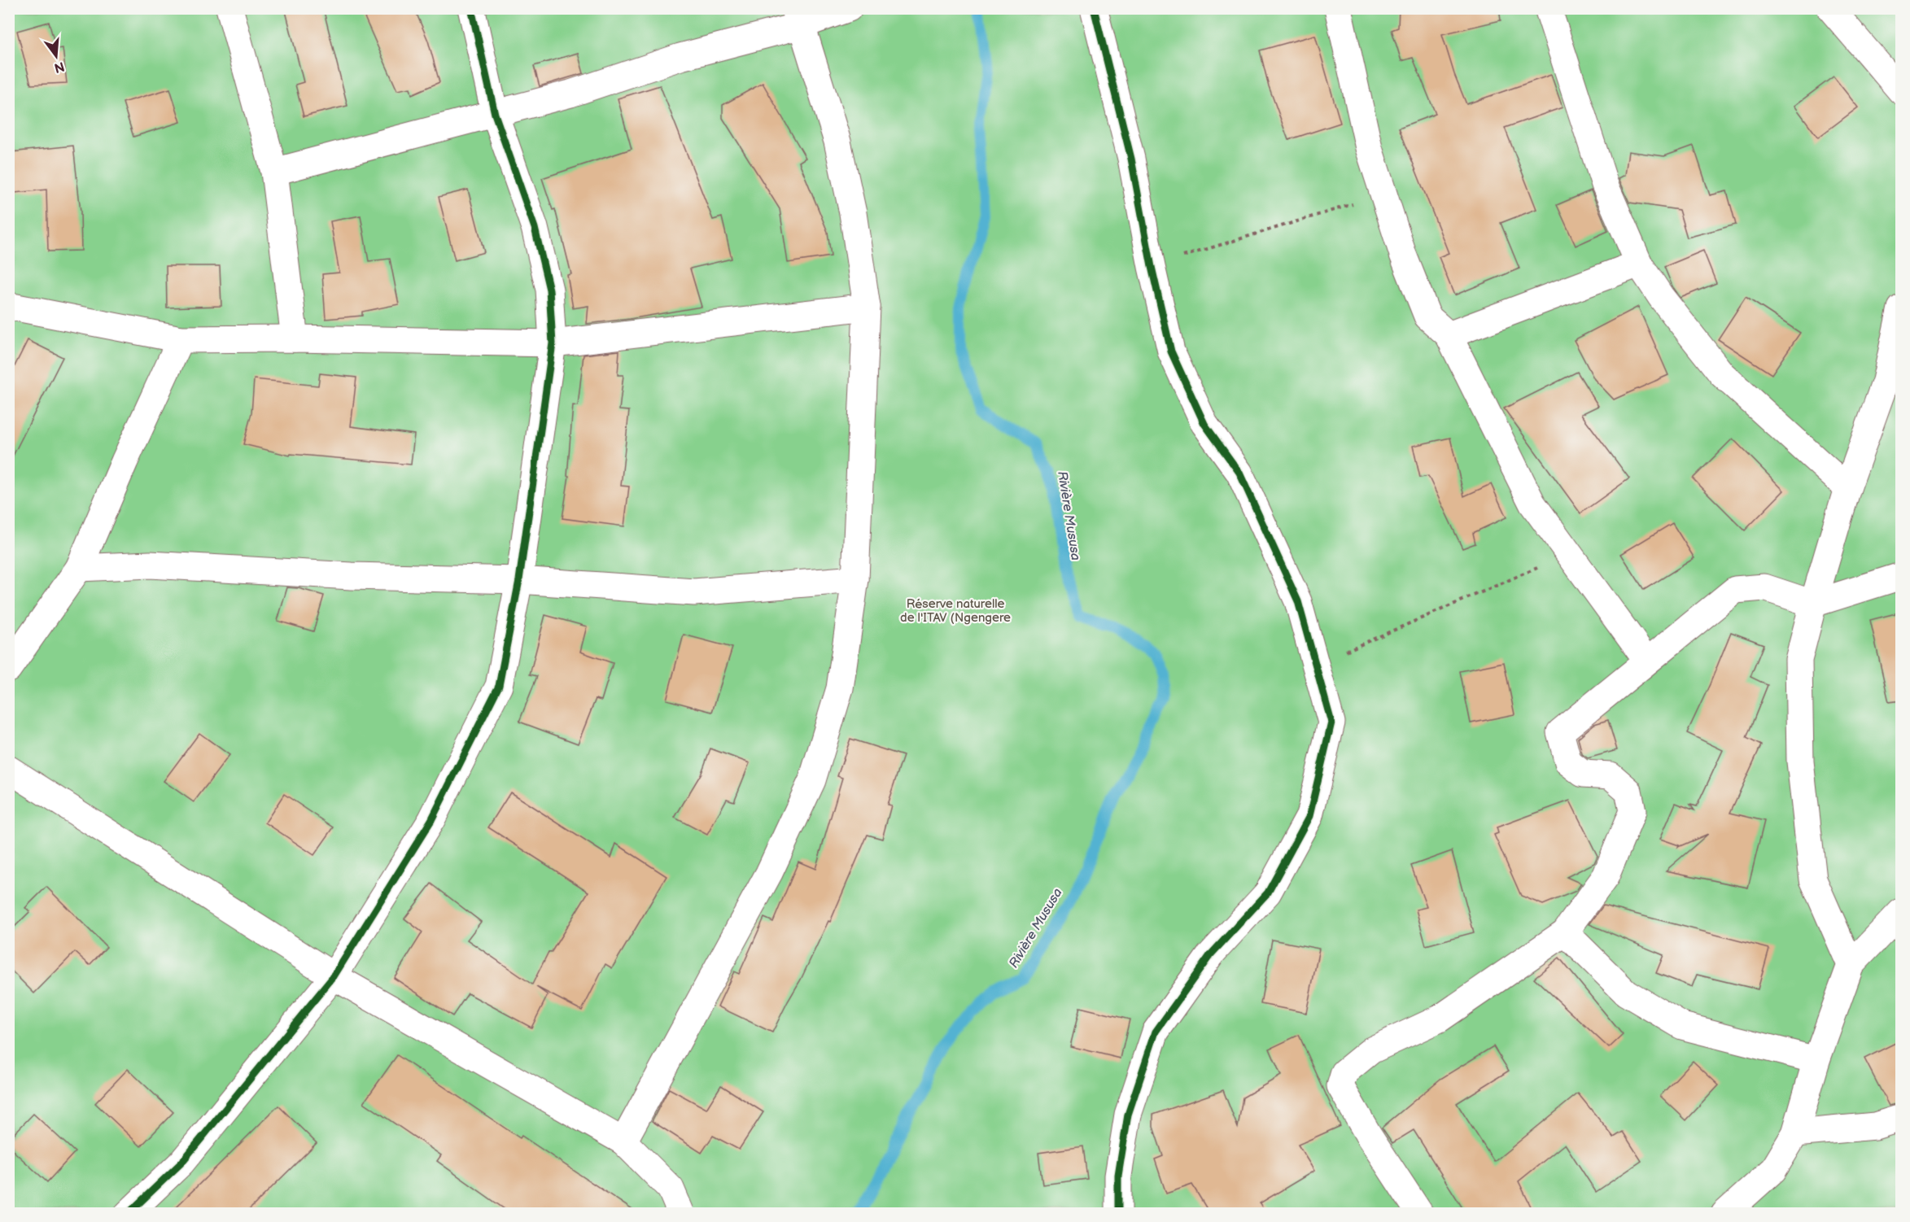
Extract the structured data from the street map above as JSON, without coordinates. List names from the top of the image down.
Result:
{
  "water": ["Rivière Mususa"],
  "parks": ["Réserve naturelle de l'ITAV (Ngengere"],
  "north": "bottom"
}
